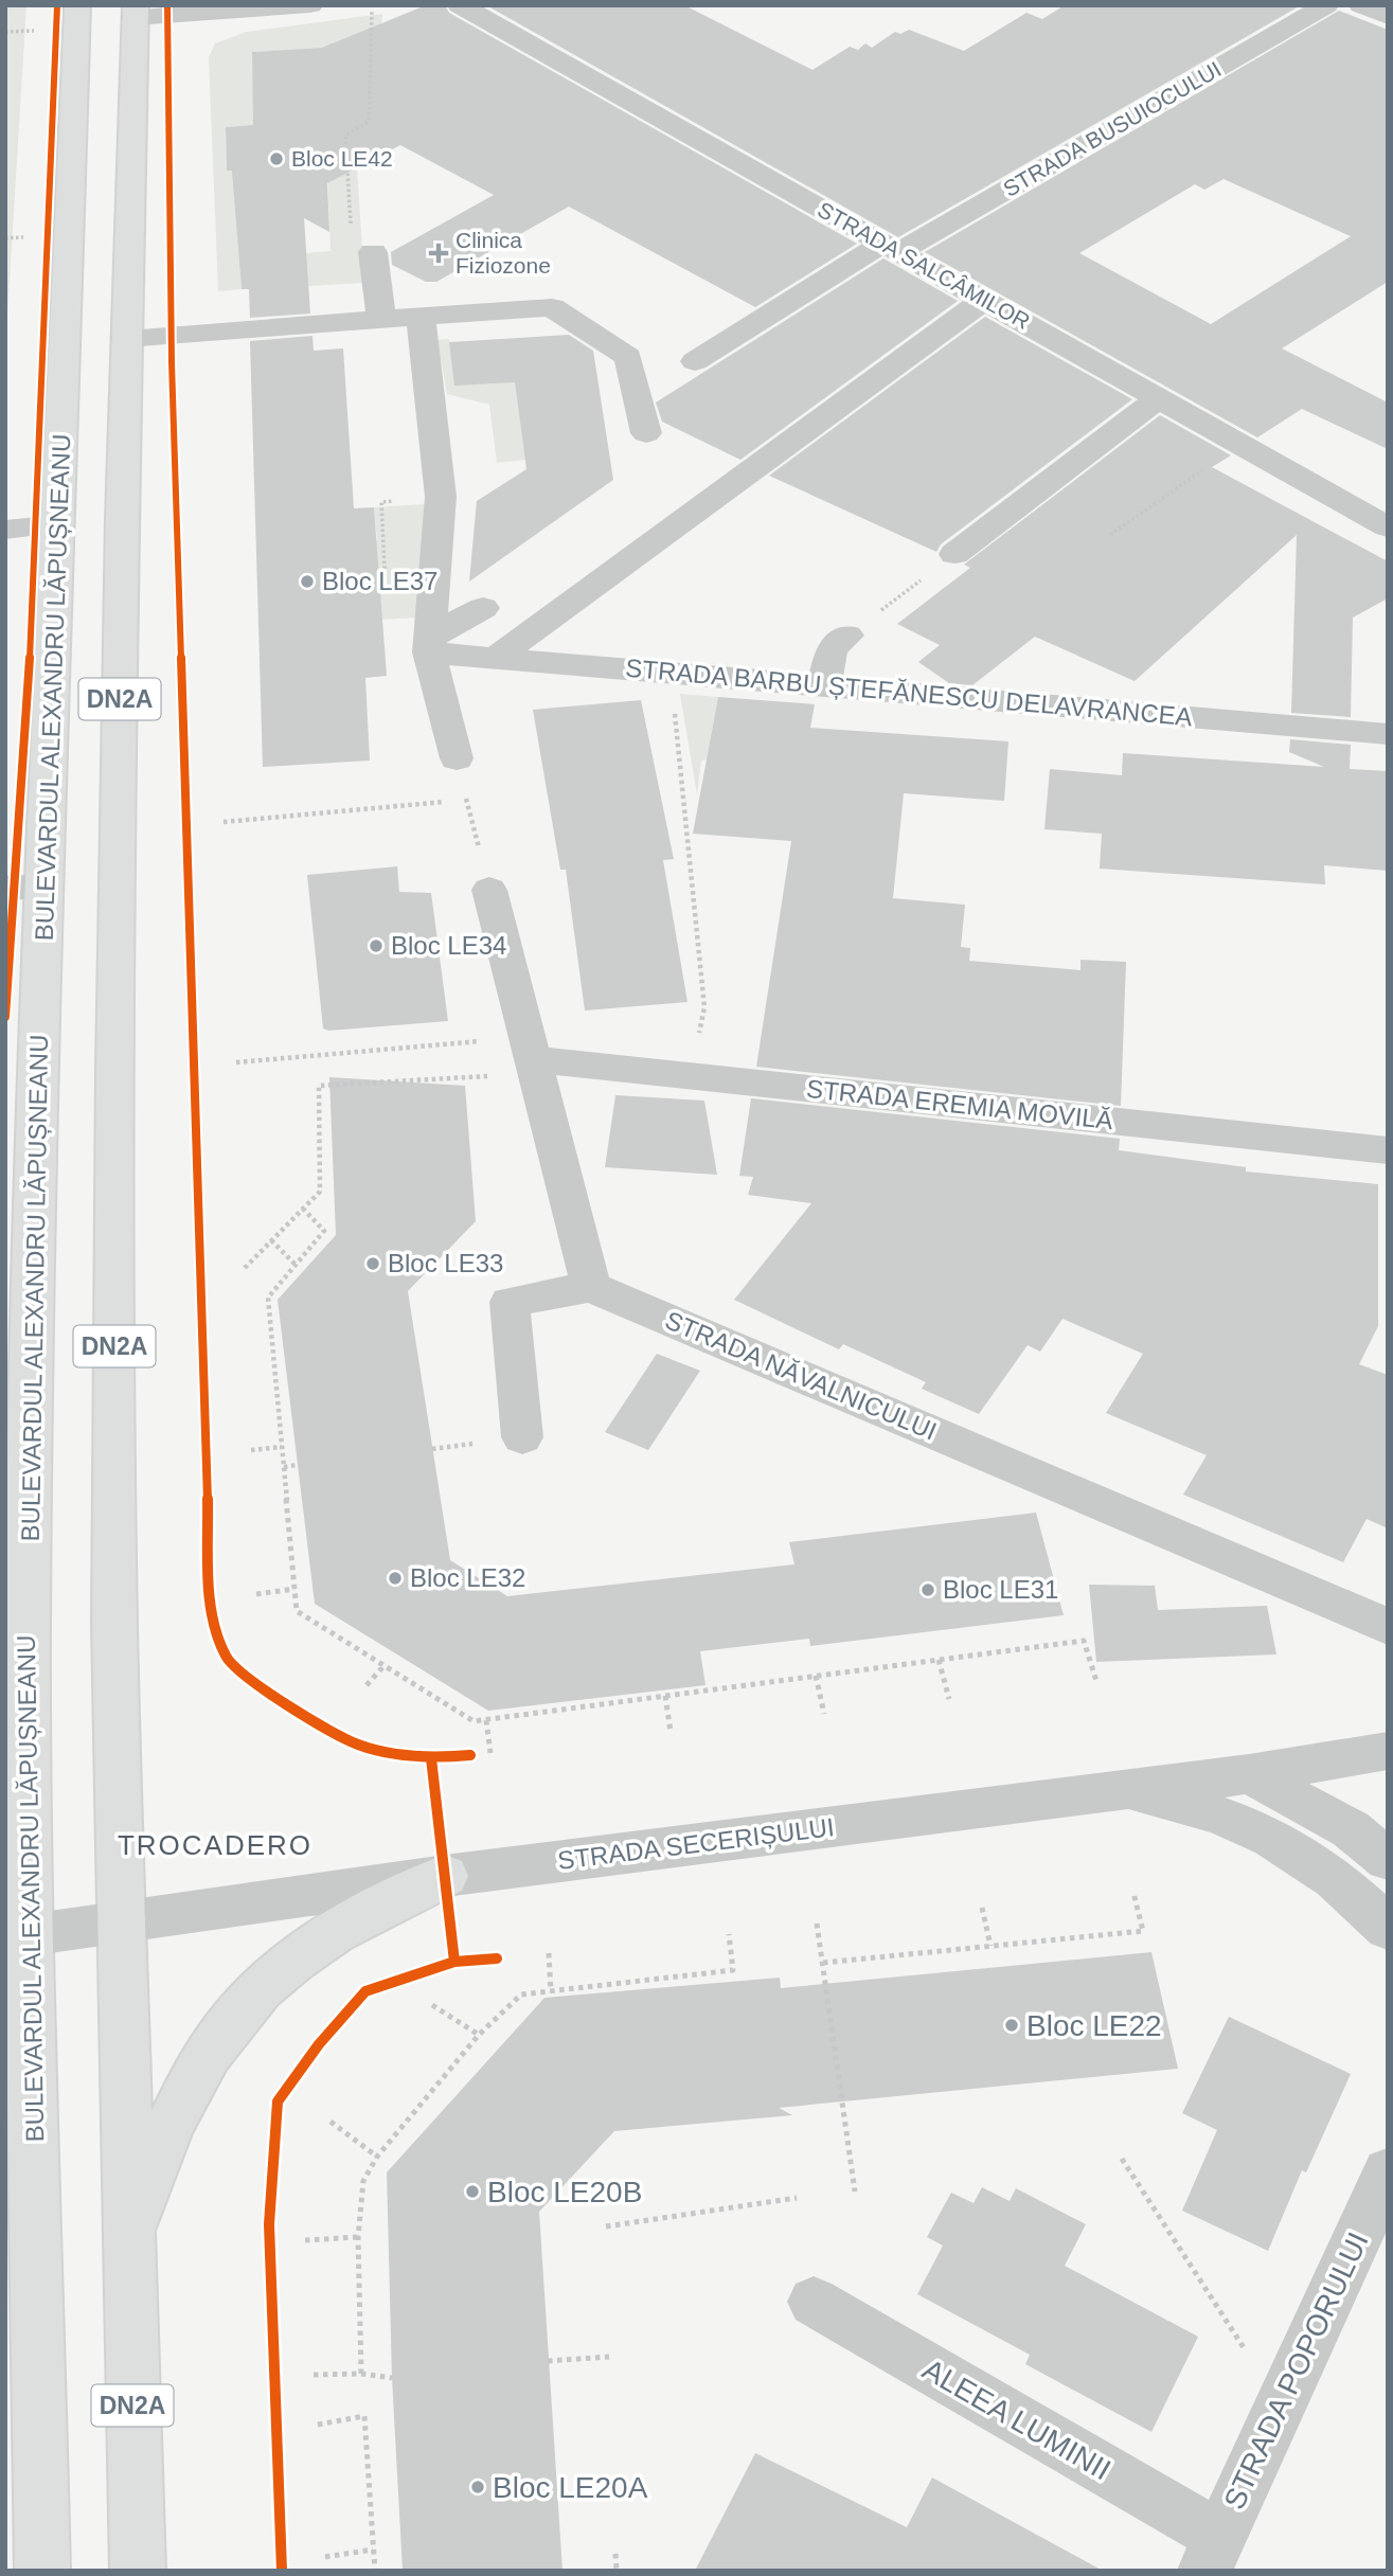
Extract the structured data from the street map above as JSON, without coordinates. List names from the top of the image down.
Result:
{
  "streets": {
    "main road": ["BULEVARDUL ALEXANDRU LĂPUȘNEANU", "DN2A"],
    "street": [
      "STRADA BUSUIOCULUI",
      "STRADA SALCÂMILOR",
      "STRADA BARBU ȘTEFĂNESCU DELAVRANCEA",
      "STRADA EREMIA MOVILĂ",
      "STRADA NĂVALNICULUI",
      "STRADA SECERIȘULUI",
      "STRADA POPORULUI",
      "ALEEA LUMINII"
    ]
  },
  "crossings": [
    ["STRADA BUSUIOCULUI", "STRADA SALCÂMILOR"],
    ["BULEVARDUL ALEXANDRU LĂPUȘNEANU", "STRADA SECERIȘULUI"],
    ["DN2A", "STRADA SECERIȘULUI"],
    ["STRADA POPORULUI", "ALEEA LUMINII"]
  ],
  "districts": ["TROCADERO"],
  "places": {
    "other": [
      "Bloc LE42",
      "Bloc LE37",
      "Bloc LE34",
      "Bloc LE33",
      "Bloc LE32",
      "Bloc LE31",
      "Bloc LE22",
      "Bloc LE20B",
      "Bloc LE20A"
    ],
    "health": ["Clinica Fiziozone"]
  }
}
